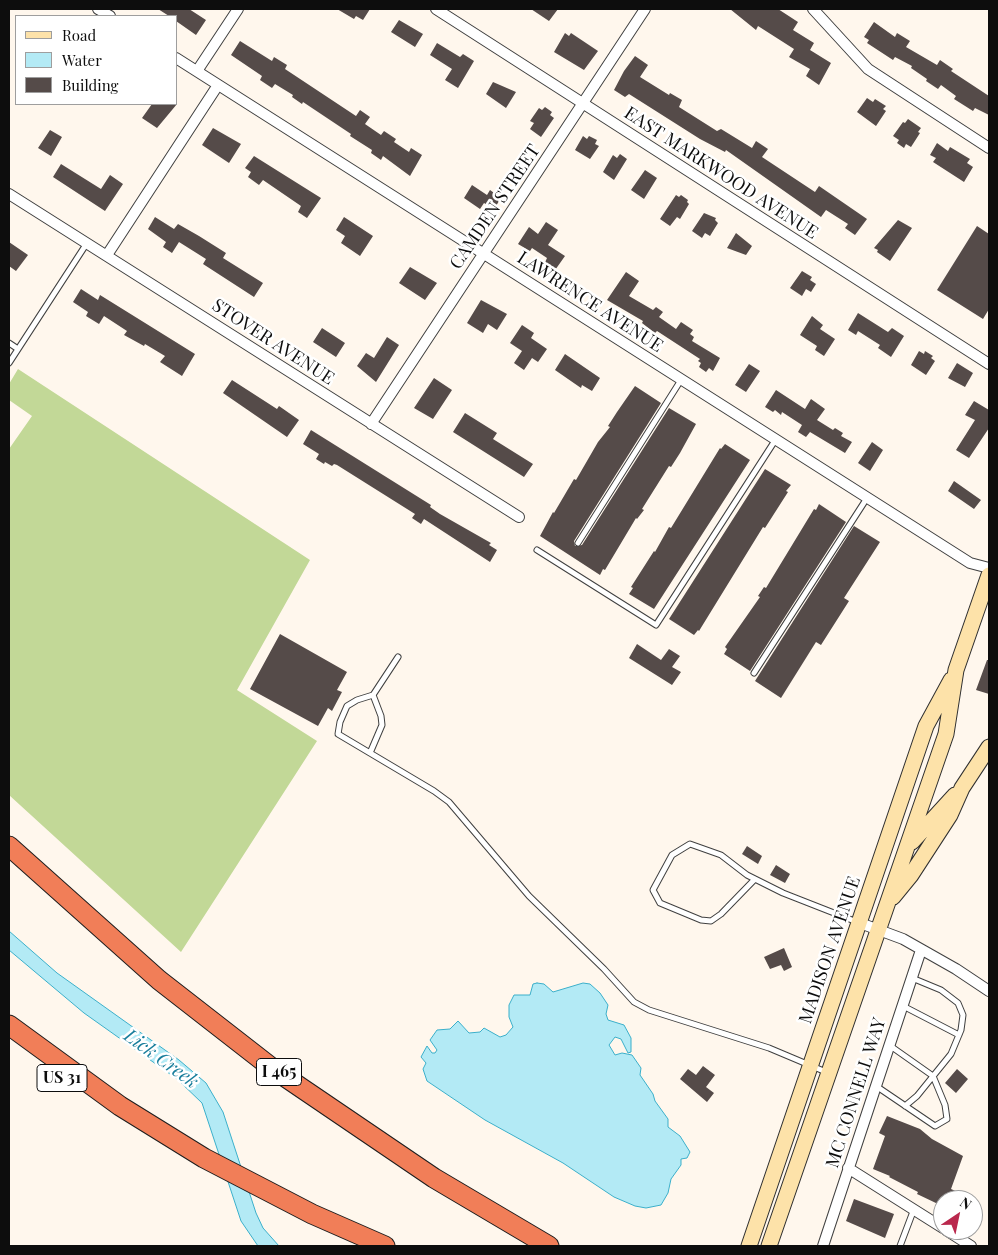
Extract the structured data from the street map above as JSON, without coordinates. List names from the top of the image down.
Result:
{
  "streets": {
    "highway": ["I 465", "US 31"],
    "main road": ["MADISON AVENUE"],
    "street": [
      "EAST MARKWOOD AVENUE",
      "CAMDEN STREET",
      "LAWRENCE AVENUE",
      "STOVER AVENUE",
      "MC CONNELL WAY"
    ]
  },
  "crossings": [
    ["EAST MARKWOOD AVENUE", "CAMDEN STREET"],
    ["CAMDEN STREET", "LAWRENCE AVENUE"],
    ["CAMDEN STREET", "STOVER AVENUE"]
  ],
  "water": ["Lick Creek"],
  "legend": ["Road", "Water", "Building"],
  "north": "top right"
}
